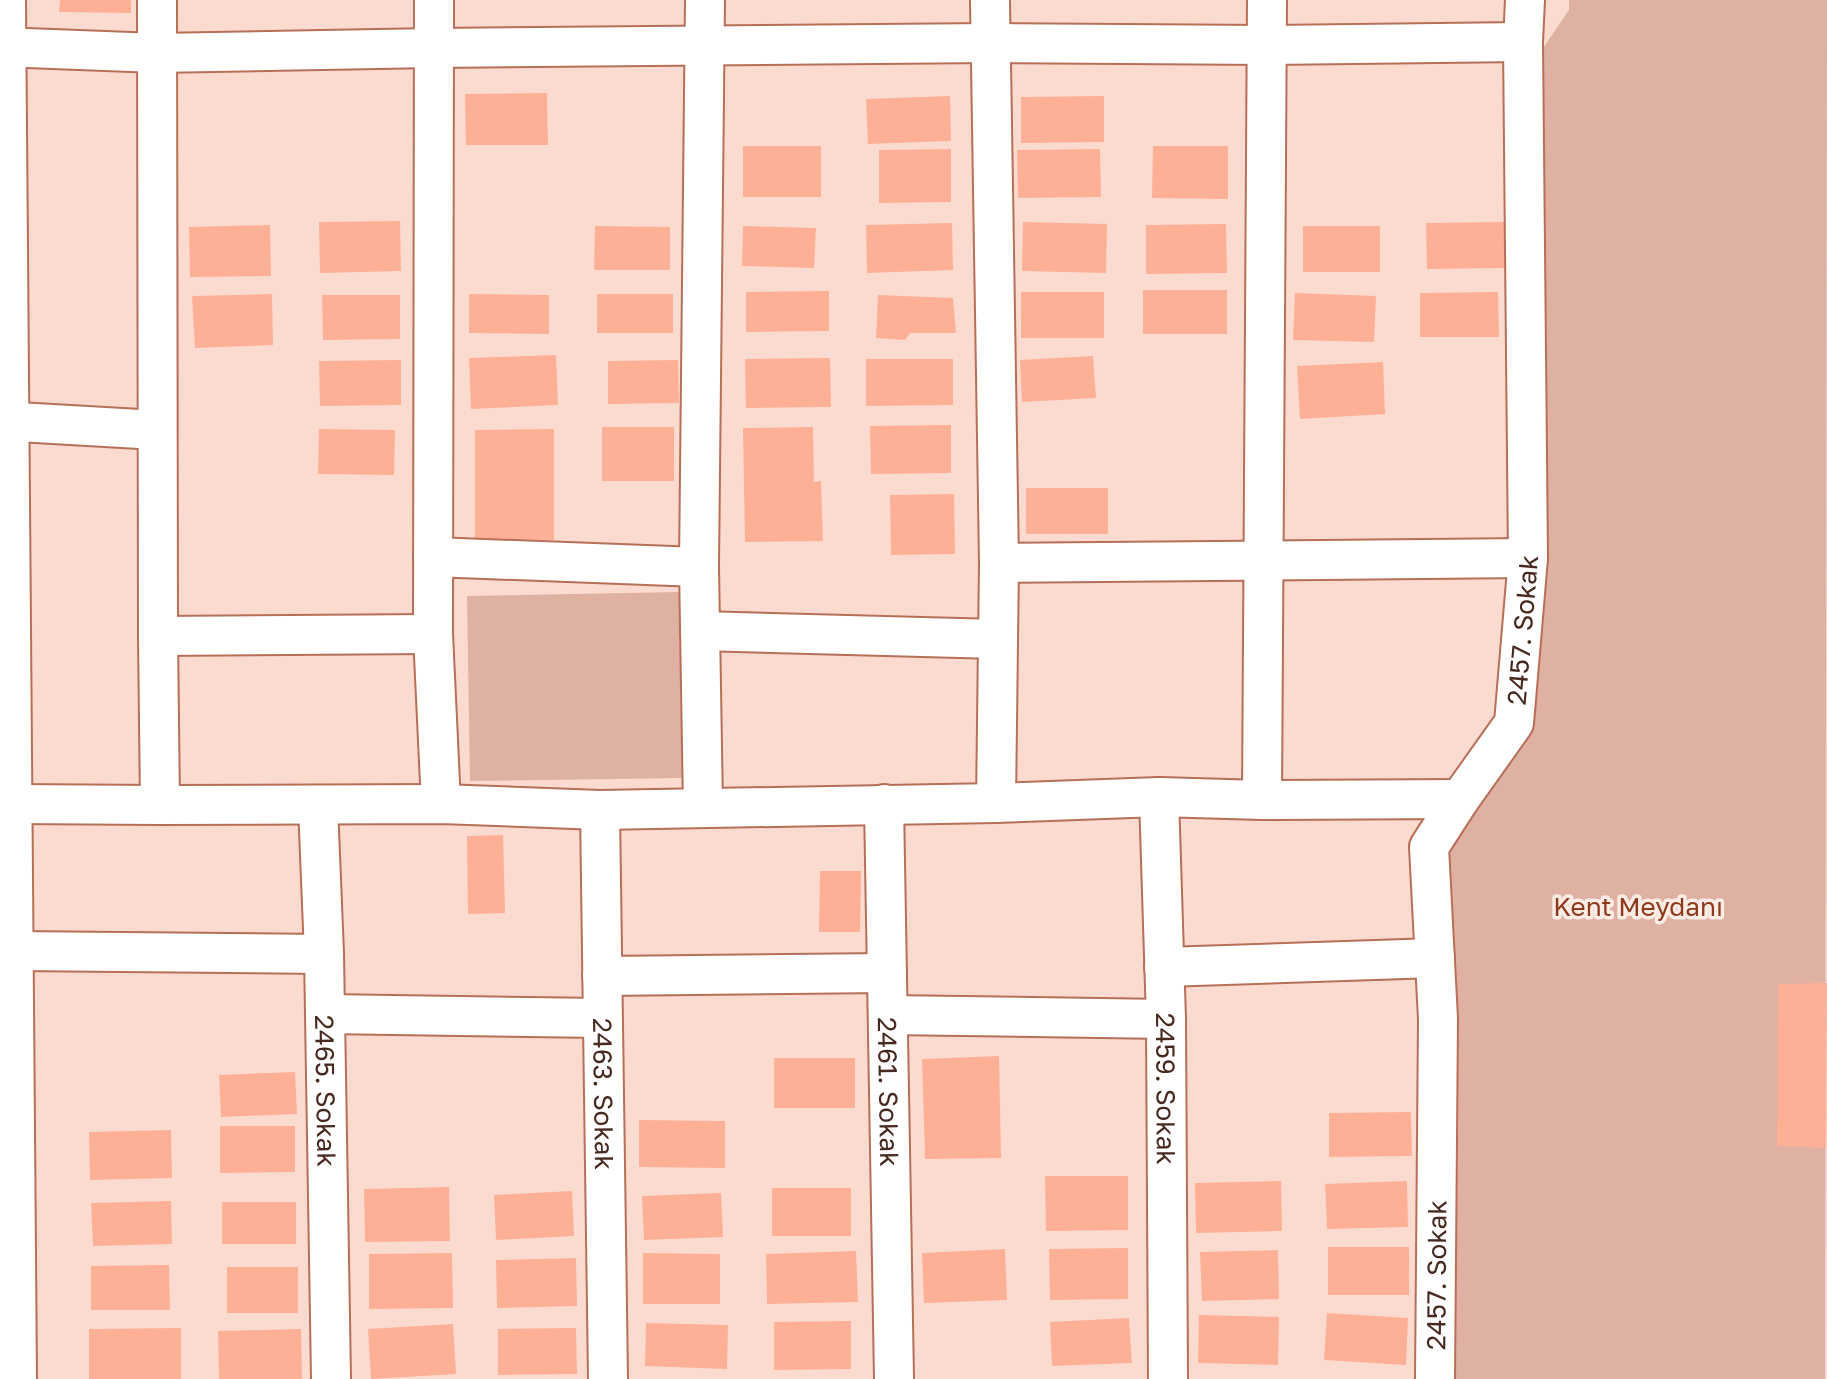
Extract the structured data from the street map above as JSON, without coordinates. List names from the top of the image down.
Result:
{
  "streets": {
    "street": [
      "2457. Sokak",
      "2459. Sokak",
      "2461. Sokak",
      "2465. Sokak",
      "2463. Sokak"
    ]
  },
  "parks": ["Kent Meydanı"]
}
